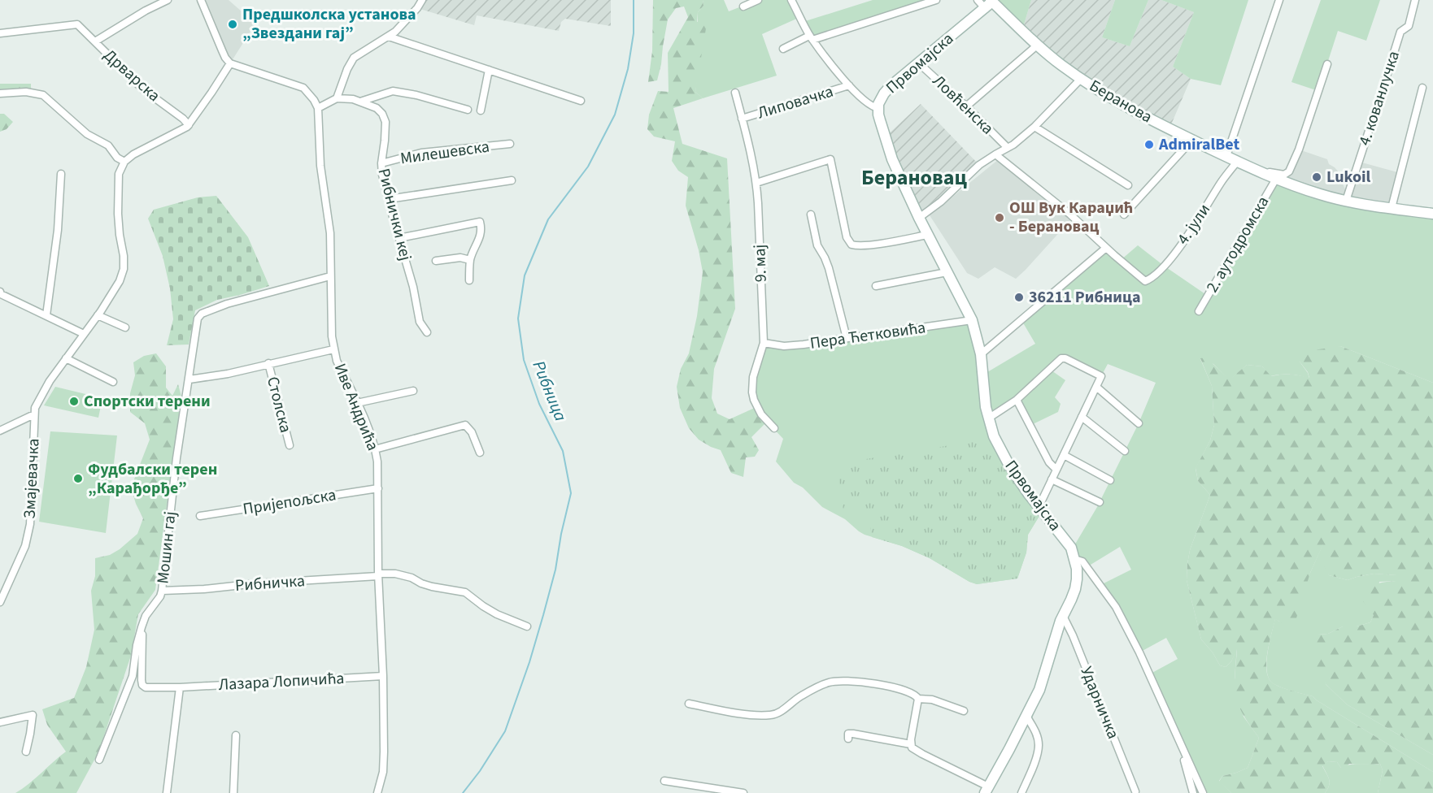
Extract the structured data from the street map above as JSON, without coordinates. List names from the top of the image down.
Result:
{
  "streets": {
    "main road": ["Првомајска", "Беранова"],
    "street": [
      "Дрварска",
      "4. кованлучка",
      "Липовачка",
      "Ловћенска",
      "Милешевска",
      "Рибнички кеј",
      "4. јули",
      "2. аутодромска",
      "9. мај",
      "Пера Ћетковића",
      "Столска",
      "Иве Андрића",
      "Змајевачка",
      "Пријепољска",
      "Мошин гај",
      "Рибничка",
      "Лазара Лопичића",
      "Ударничка"
    ]
  },
  "crossings": [
    ["Првомајска", "Беранова"],
    ["Првомајска", "Ловћенска"],
    ["Првомајска", "Пера Ћетковића"],
    ["Првомајска", "Ударничка"],
    ["4. кованлучка", "Беранова"],
    ["Беранова", "4. јули"],
    ["Беранова", "2. аутодромска"],
    ["Липовачка", "9. мај"],
    ["Ловћенска", "4. јули"],
    ["Милешевска", "Рибнички кеј"],
    ["9. мај", "Пера Ћетковића"],
    ["Столска", "Иве Андрића"],
    ["Столска", "Мошин гај"],
    ["Иве Андрића", "Пријепољска"],
    ["Иве Андрића", "Мошин гај"],
    ["Иве Андрића", "Рибничка"],
    ["Иве Андрића", "Лазара Лопичића"],
    ["Мошин гај", "Рибничка"],
    ["Мошин гај", "Лазара Лопичића"]
  ],
  "districts": ["Берановац"],
  "water": ["Рибница"],
  "places": [
    "Предшколска установа „Звездани гај”",
    "AdmiralBet",
    "Lukoil",
    "ОШ Вук Караџић - Берановац",
    "36211 Рибница",
    "Спортски терени",
    "Фудбалски терен „Карађорђе”"
  ]
}
